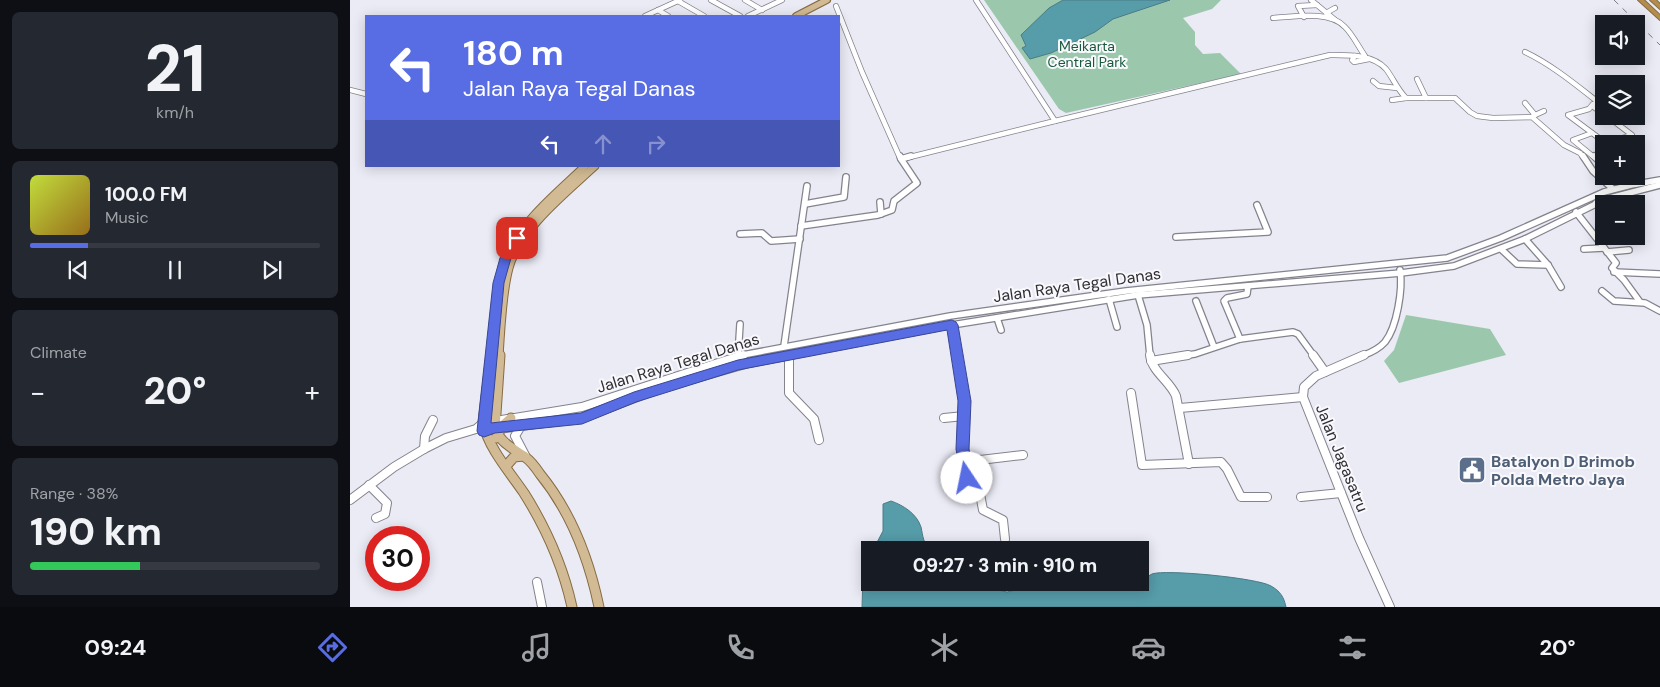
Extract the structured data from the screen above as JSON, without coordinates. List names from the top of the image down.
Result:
{
  "streets": {
    "street": ["Jalan Raya Tegal Danas", "Jalan Jagasatru"]
  },
  "crossings": [
    ["Jalan Raya Tegal Danas", "Jalan Jagasatru"]
  ],
  "parks": ["Meikarta Central Park"],
  "places": {
    "public building": ["Batalyon D Brimob Polda Metro Jaya"]
  },
  "page": {
    "tile": [
      ["21", "km/h"],
      "Climate",
      ["Range · 38%", "190 km"]
    ],
    "map_buttons": ["+", "−"],
    "turn": ["180 m", "Jalan Raya Tegal Danas"],
    "song": ["100.0 FM", "Music"],
    "heat": ["−", "20°", "+"],
    "limit": "30",
    "trip": "09:27 · 3 min · 910 m",
    "tabs": ["09:24", "20°"]
  }
}
